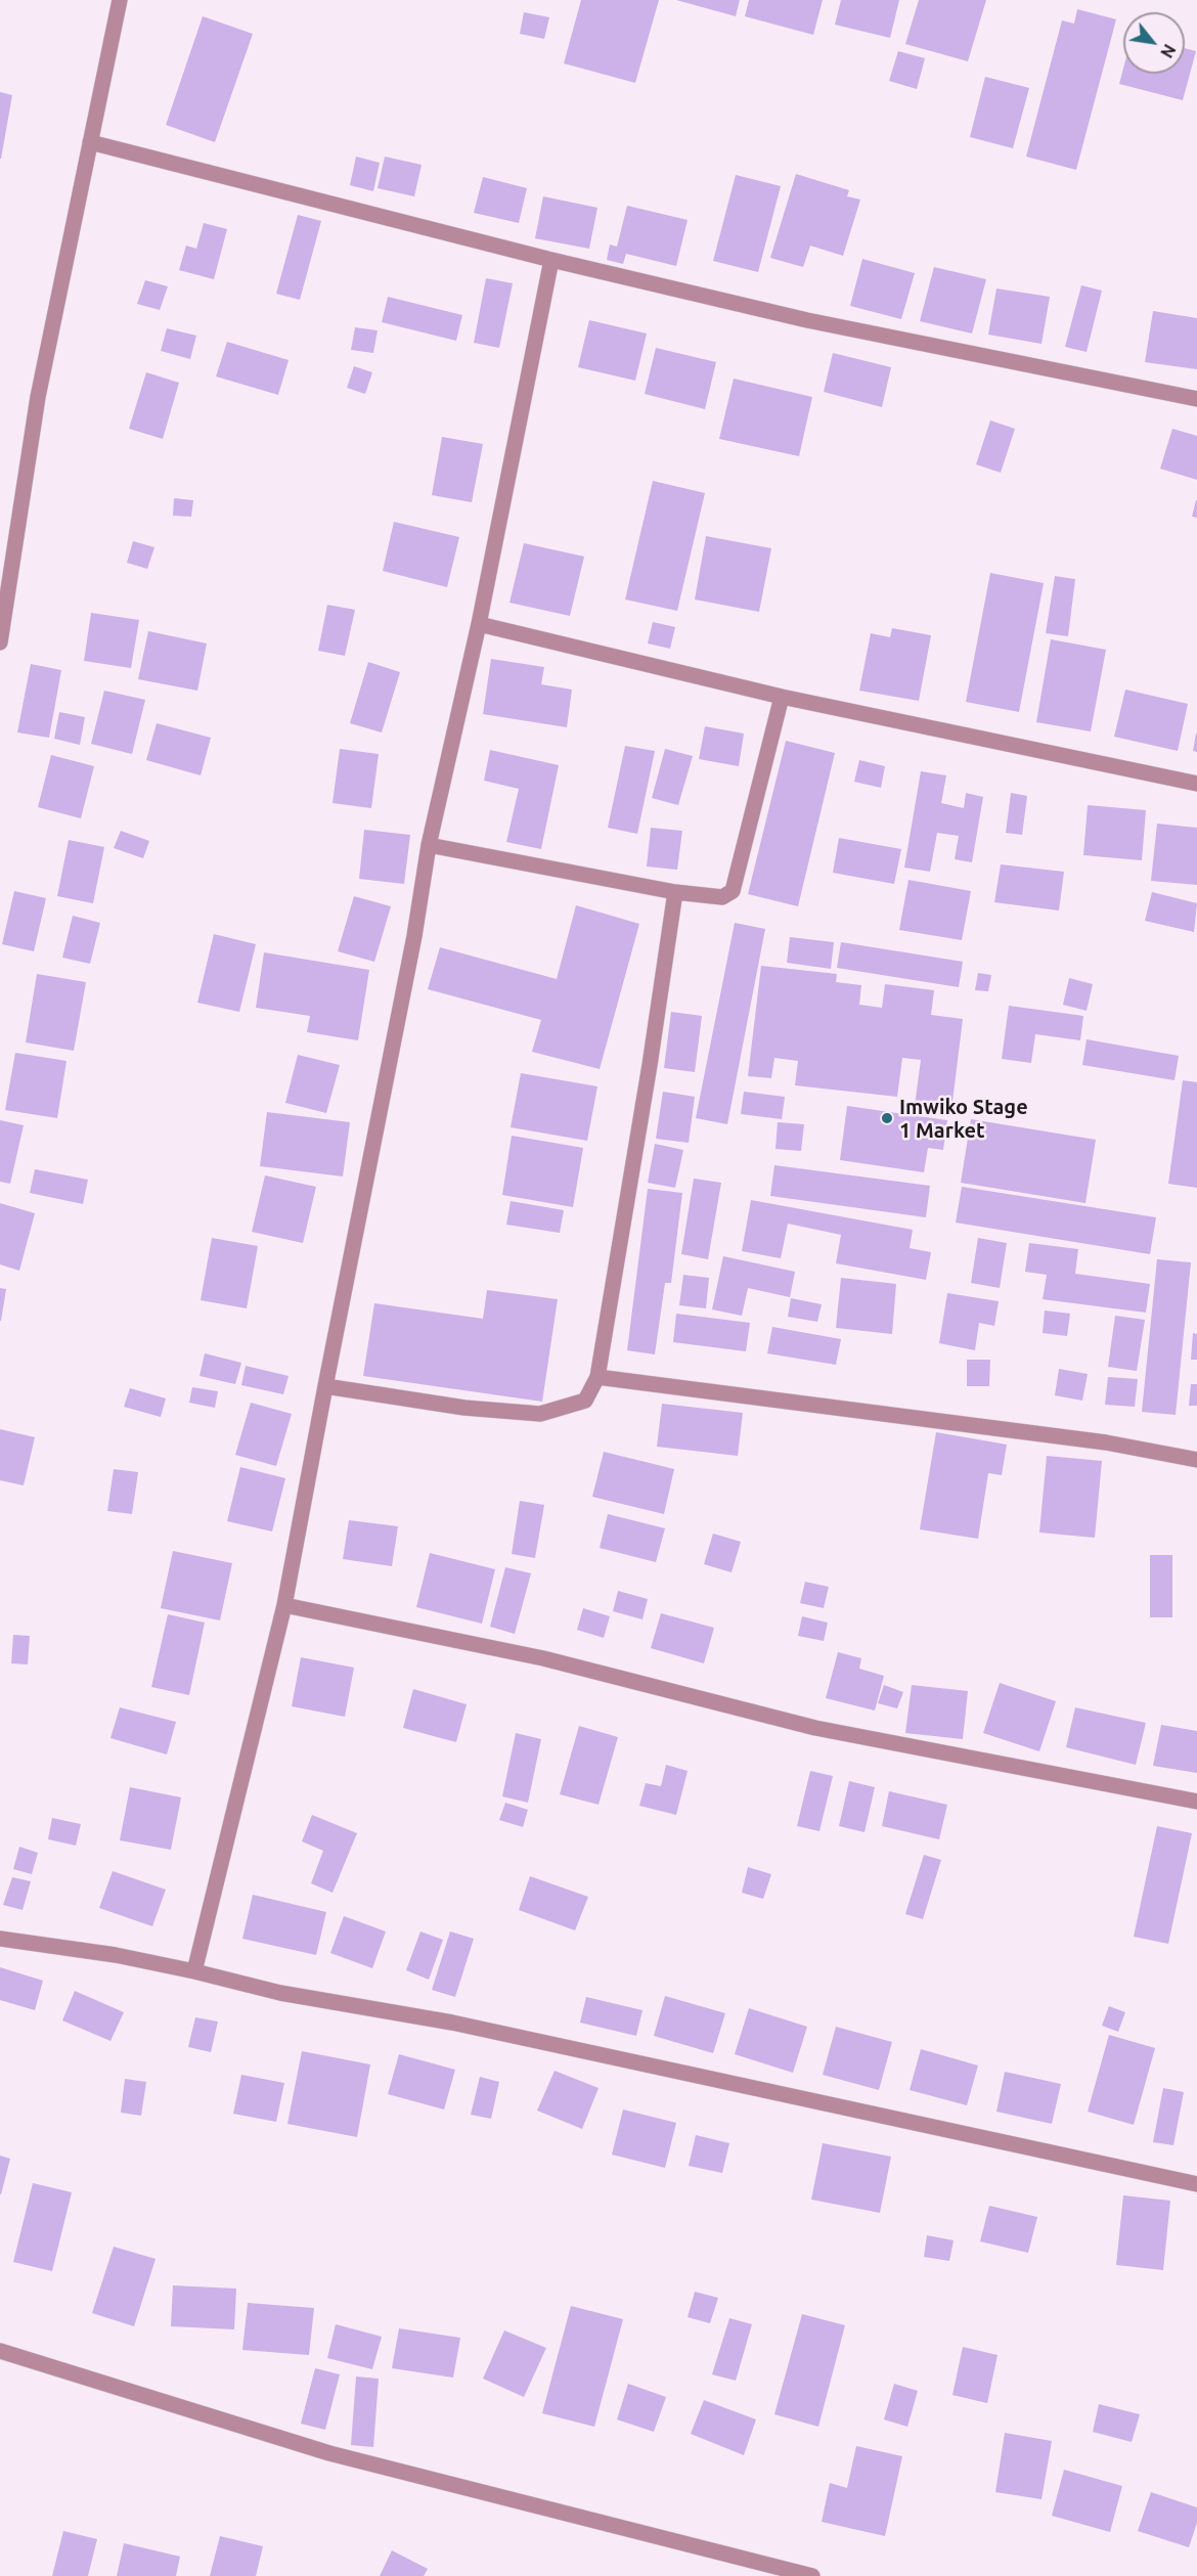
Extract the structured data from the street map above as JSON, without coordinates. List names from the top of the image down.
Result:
{
  "places": ["Imwiko Stage 1 Market"],
  "north": "bottom right"
}
